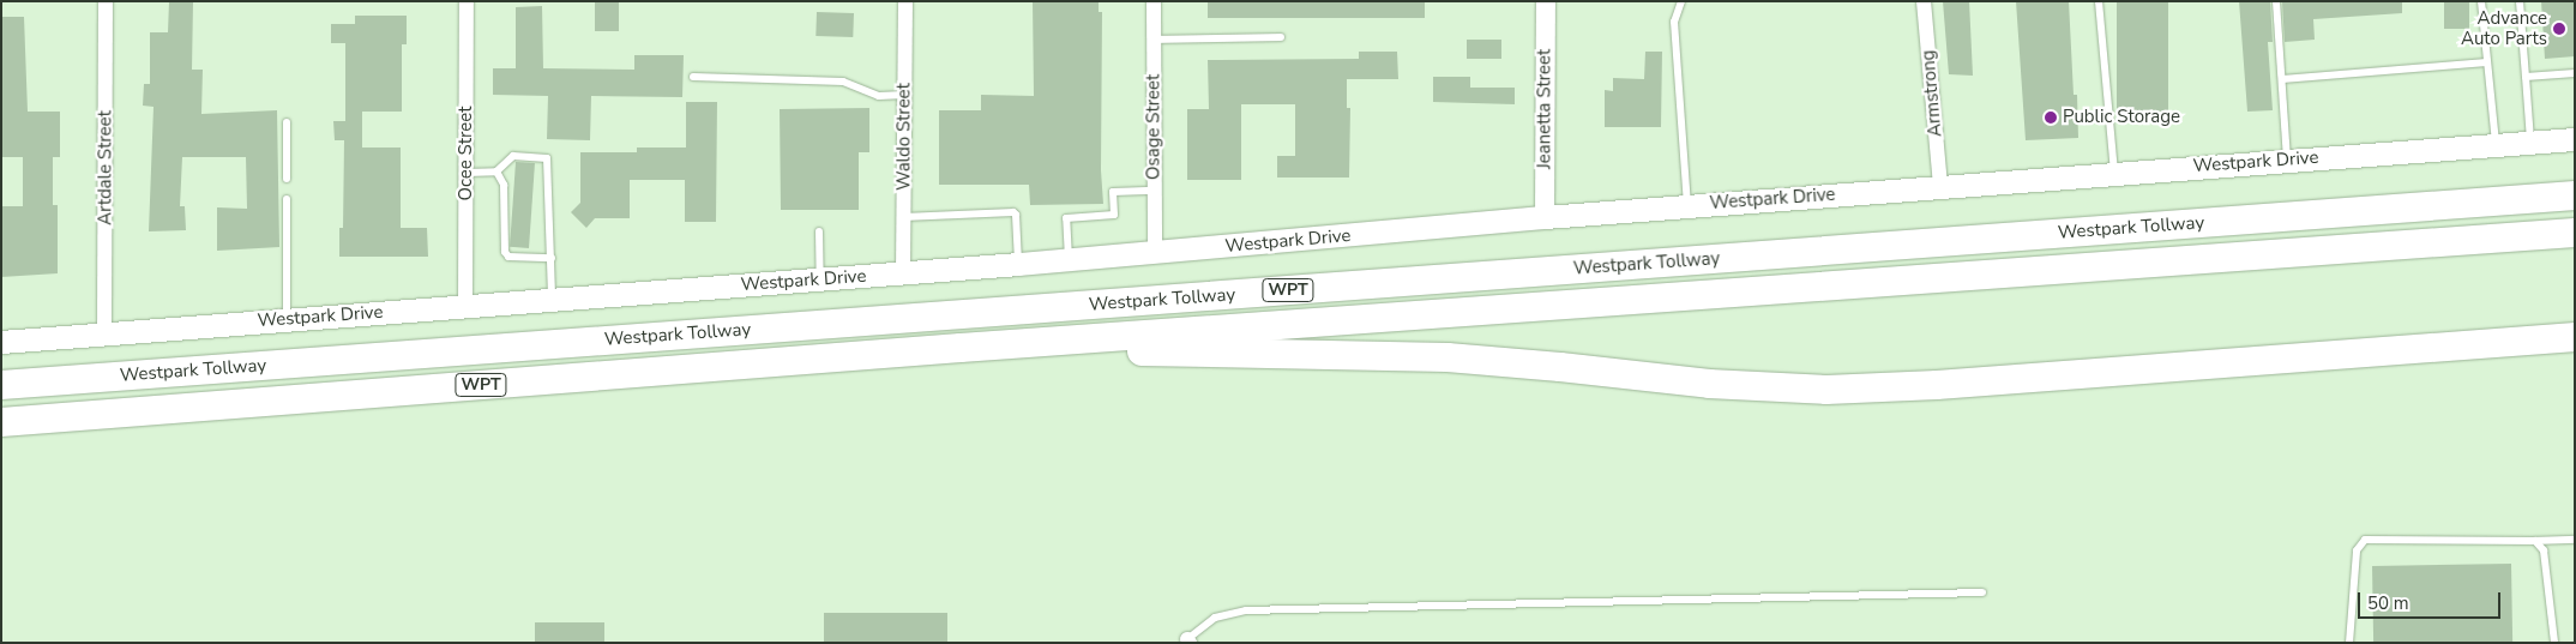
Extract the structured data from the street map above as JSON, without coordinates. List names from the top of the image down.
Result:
{
  "streets": {
    "highway": ["Westpark Tollway", "WPT"],
    "main road": ["Westpark Drive"],
    "street": [
      "Armstrong",
      "Jeanetta Street",
      "Osage Street",
      "Waldo Street",
      "Ocee Street",
      "Artdale Street"
    ]
  },
  "crossings": [
    ["Armstrong", "Westpark Drive"],
    ["Jeanetta Street", "Westpark Drive"],
    ["Osage Street", "Westpark Drive"],
    ["Waldo Street", "Westpark Drive"],
    ["Ocee Street", "Westpark Drive"],
    ["Westpark Drive", "Artdale Street"]
  ],
  "places": ["Advance Auto Parts", "Public Storage"],
  "scale_bar": "50 m"
}
